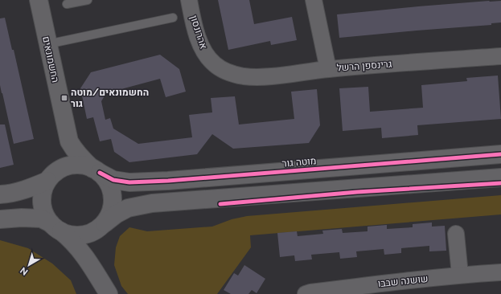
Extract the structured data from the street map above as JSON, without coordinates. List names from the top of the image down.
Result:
{
  "streets": {
    "street": [
      "אהרונסון",
      "החשמונאים",
      "גרינספן הרשל",
      "מוטה גור",
      "שושנה שבבו"
    ]
  },
  "crossings": [
    ["אהרונסון", "גרינספן הרשל"],
    ["החשמונאים", "מוטה גור"]
  ],
  "places": {
    "transit": ["החשמונאים/מוטה גור"]
  },
  "north": "bottom left"
}
